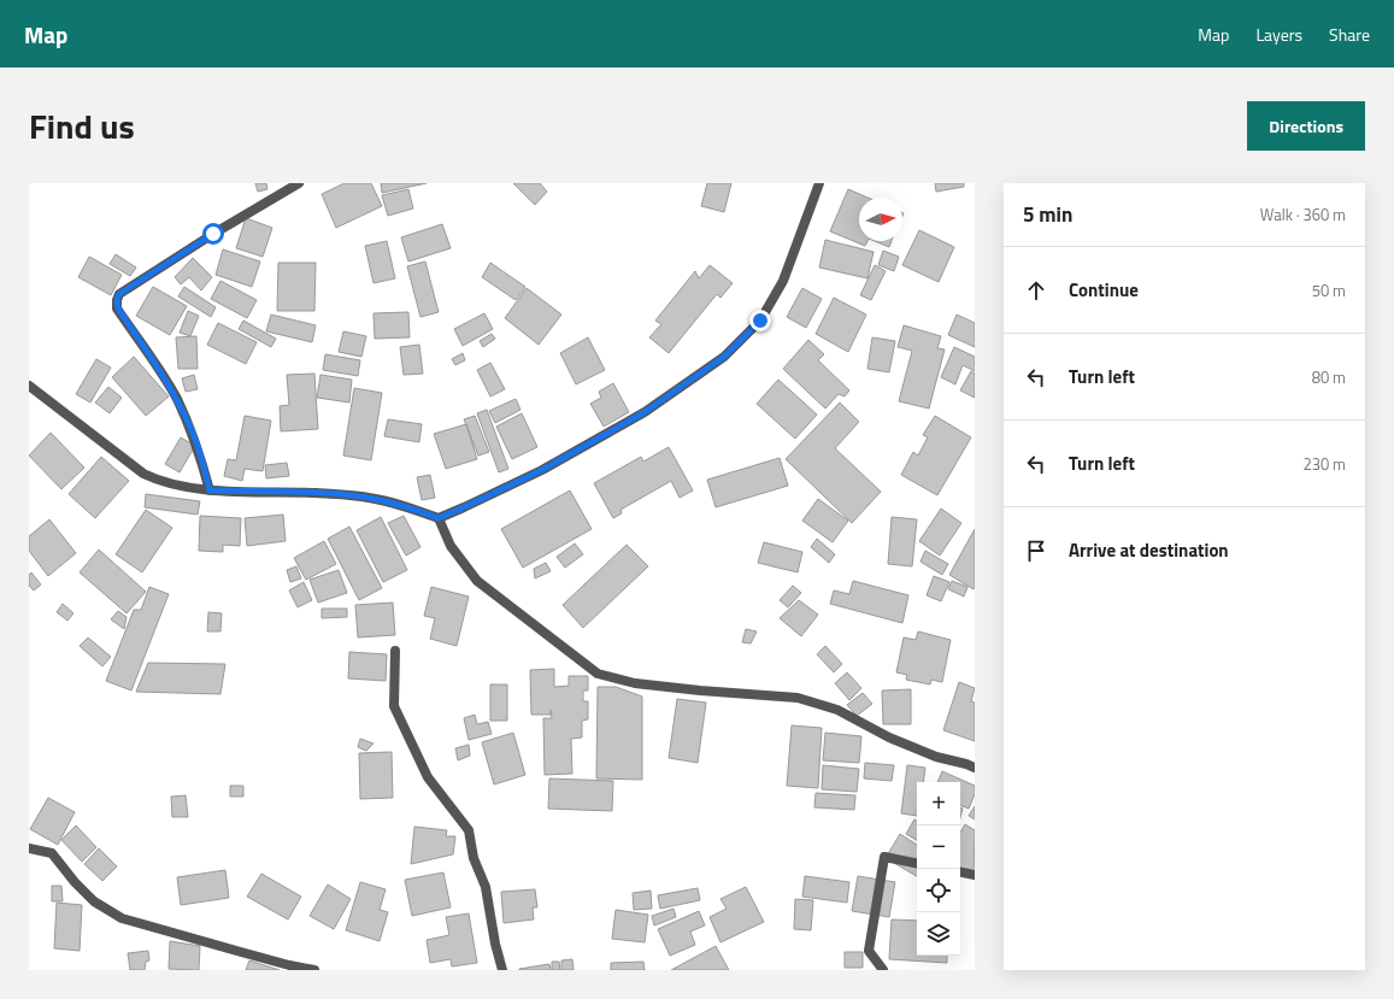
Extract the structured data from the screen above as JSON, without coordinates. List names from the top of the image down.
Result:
{
  "north": "right",
  "page": {
    "header": "Map",
    "nav": ["Map", "Layers", "Share"],
    "title": "Find us",
    "buttons": "Directions",
    "heading": ["5 min", "Walk · 360 m"],
    "list": [
      ["Continue", "50 m"],
      ["Turn left", "80 m"],
      ["Turn left", "230 m"],
      "Arrive at destination"
    ],
    "map_buttons": ["+", "−"]
  }
}
